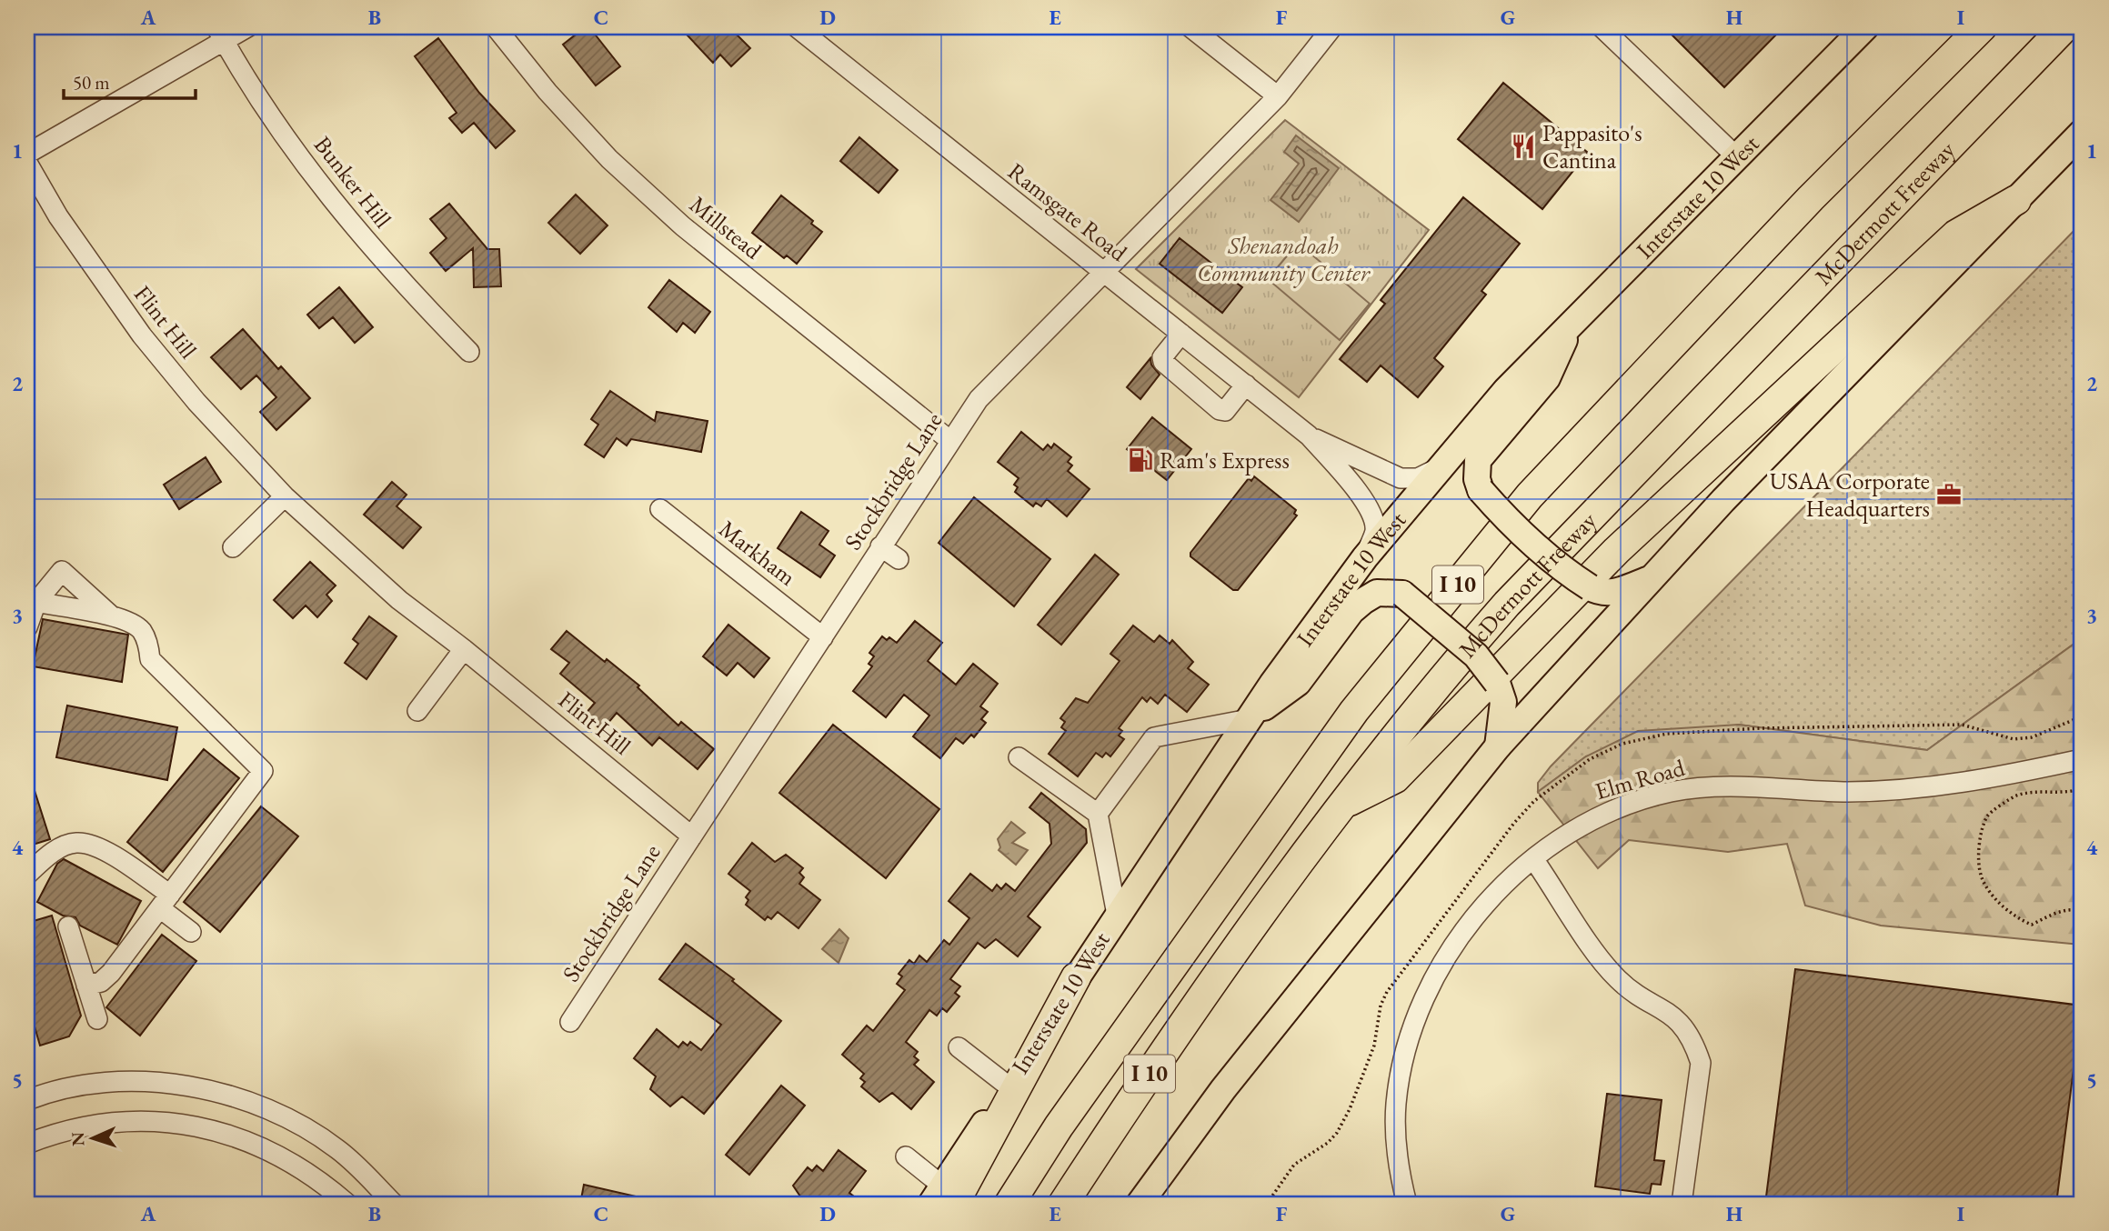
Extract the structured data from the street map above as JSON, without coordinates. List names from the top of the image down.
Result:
{
  "streets": {
    "highway": ["McDermott Freeway", "I 10"],
    "main road": ["Interstate 10 West"],
    "street": [
      "Bunker Hill",
      "Ramsgate Road",
      "Millstead",
      "Flint Hill",
      "Stockbridge Lane",
      "Markham",
      "Elm Road"
    ]
  },
  "crossings": [
    ["Interstate 10 West", "Ramsgate Road"],
    ["Ramsgate Road", "Stockbridge Lane"],
    ["Millstead", "Stockbridge Lane"],
    ["Flint Hill", "Stockbridge Lane"],
    ["Stockbridge Lane", "Markham"]
  ],
  "parks": ["Shenandoah Community Center"],
  "places": {
    "restaurant": ["Pappasito's Cantina"],
    "fuel station": ["Ram's Express"],
    "office": ["USAA Corporate Headquarters"]
  },
  "scale_bar": "50 m",
  "north": "left",
  "grid": {
    "columns": [
      "A",
      "B",
      "C",
      "D",
      "E",
      "F",
      "G",
      "H",
      "I"
    ],
    "rows": [
      "1",
      "2",
      "3",
      "4",
      "5"
    ]
  }
}
